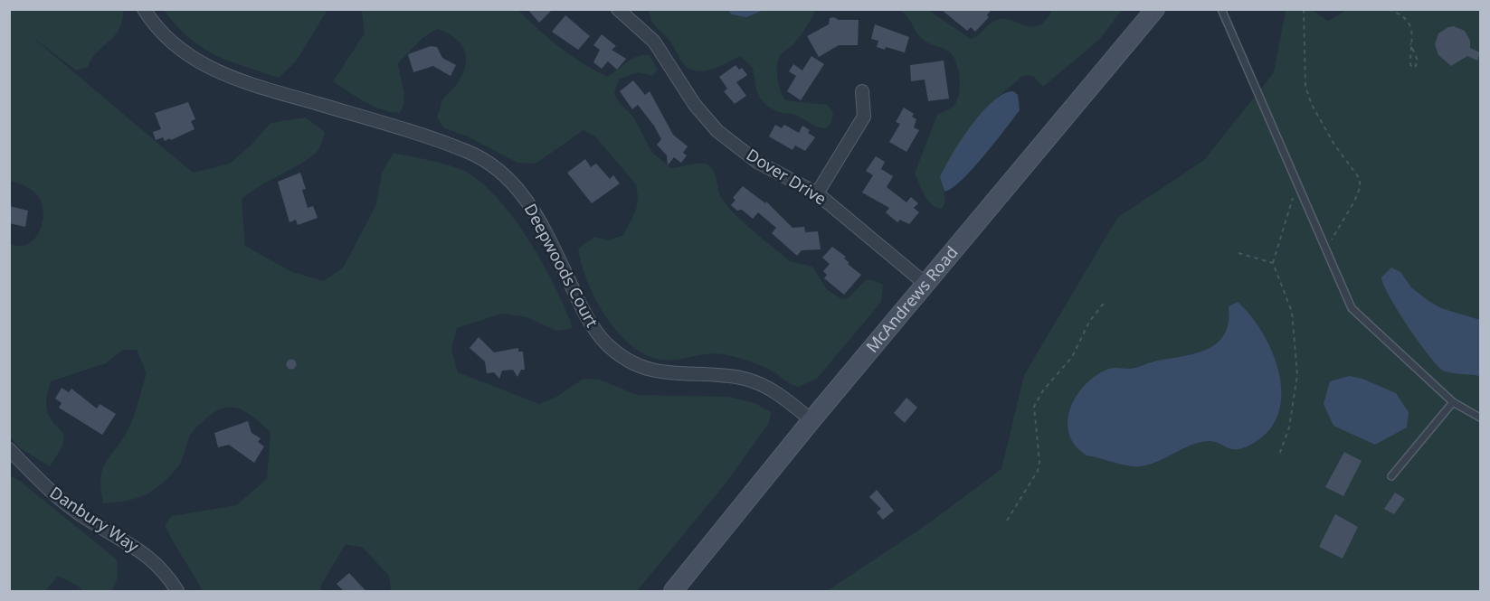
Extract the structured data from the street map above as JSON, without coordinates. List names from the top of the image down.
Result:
{
  "streets": {
    "main road": ["McAndrews Road"],
    "street": ["Dover Drive", "Deepwoods Court", "Danbury Way"]
  },
  "crossings": [
    ["Dover Drive", "McAndrews Road"],
    ["Deepwoods Court", "McAndrews Road"]
  ]
}
